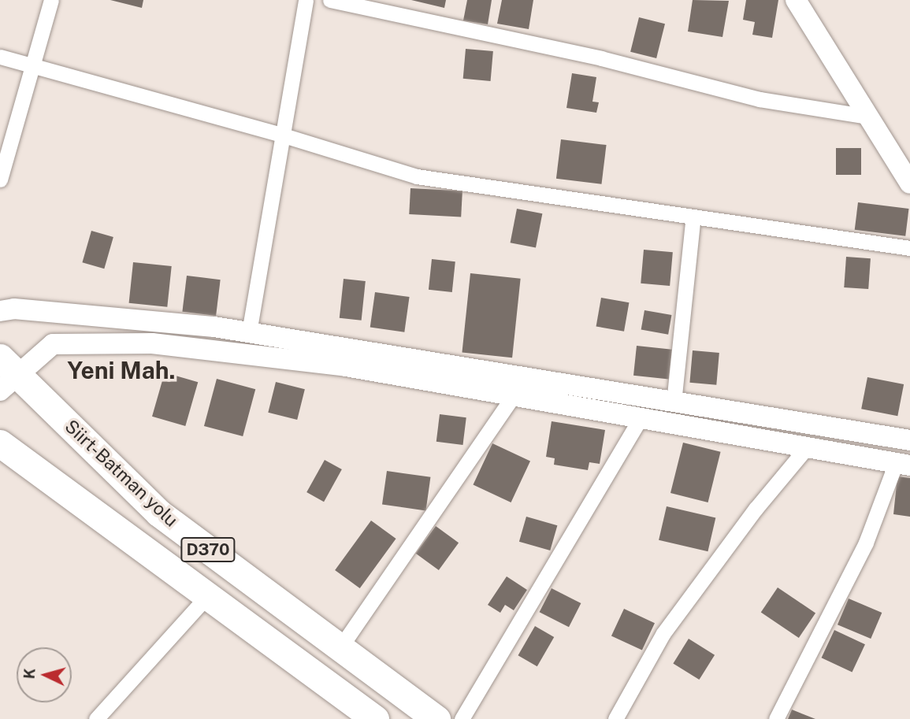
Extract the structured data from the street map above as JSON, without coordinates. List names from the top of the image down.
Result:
{
  "streets": {
    "highway": ["Siirt-Batman yolu", "D370"]
  },
  "districts": ["Yeni Mah."],
  "north": "left"
}
